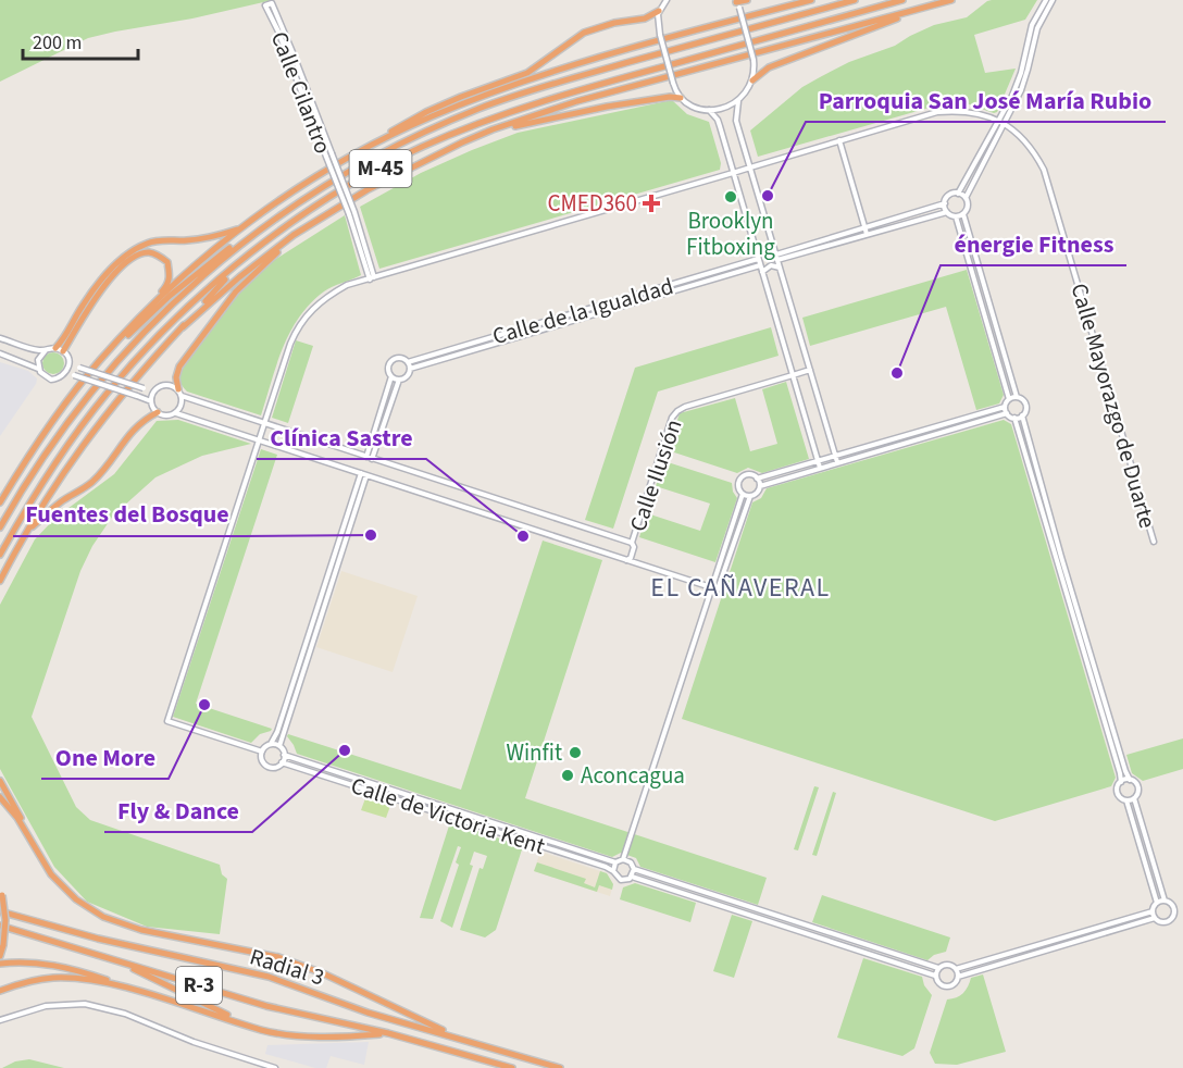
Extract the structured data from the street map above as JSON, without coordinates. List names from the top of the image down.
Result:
{
  "streets": {
    "highway": ["M-45", "Radial 3", "R-3"],
    "main road": [
      "Calle Cilantro",
      "Calle de la Igualdad",
      "Calle Mayorazgo de Duarte",
      "Calle Ilusión",
      "Calle de Victoria Kent"
    ]
  },
  "crossings": [
    ["Calle Cilantro", "Calle Mayorazgo de Duarte"],
    ["Calle Mayorazgo de Duarte", "Calle de Victoria Kent"]
  ],
  "districts": ["EL CAÑAVERAL"],
  "places": {
    "other": [
      "Parroquia San José María Rubio",
      "Brooklyn Fitboxing",
      "énergie Fitness",
      "Fuentes del Bosque",
      "Clínica Sastre",
      "One More",
      "Fly & Dance",
      "Winfit",
      "Aconcagua"
    ],
    "health": ["CMED360"]
  },
  "scale_bar": "200 m"
}
